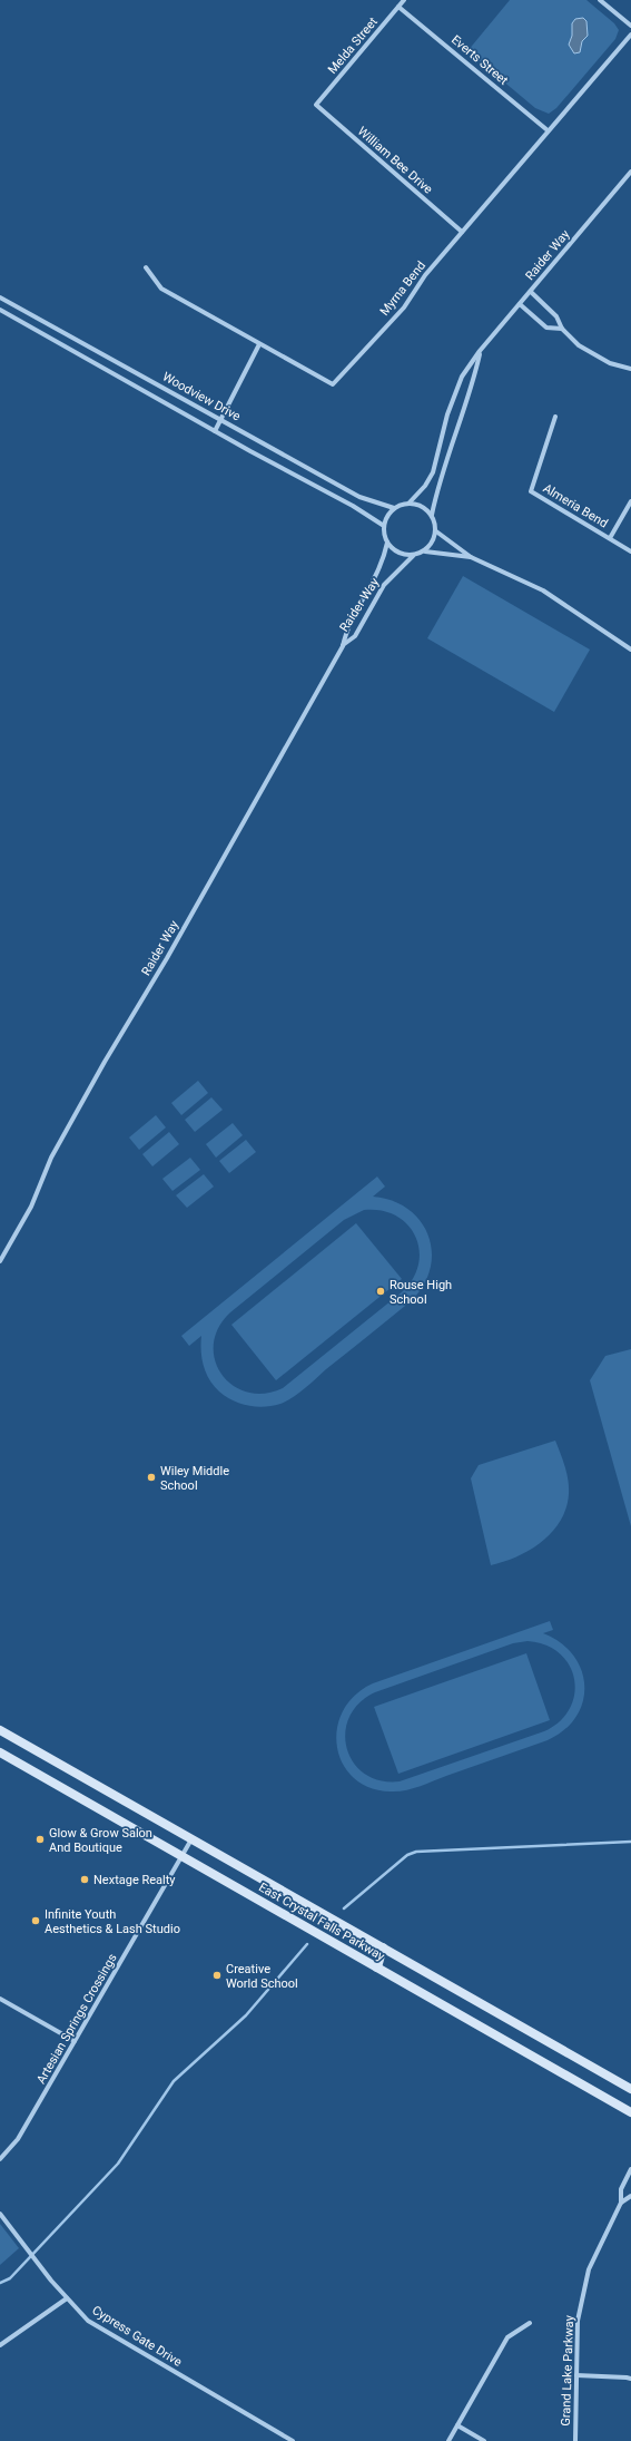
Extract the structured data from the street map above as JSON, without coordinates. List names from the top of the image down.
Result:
{
  "streets": {
    "main road": ["East Crystal Falls Parkway"],
    "street": [
      "Melda Street",
      "Everts Street",
      "William Bee Drive",
      "Raider Way",
      "Myrna Bend",
      "Woodview Drive",
      "Almeria Bend",
      "Artesian Springs Crossings",
      "Cypress Gate Drive",
      "Grand Lake Parkway"
    ]
  },
  "crossings": [
    ["Melda Street", "Everts Street"],
    ["Melda Street", "William Bee Drive"],
    ["Everts Street", "Myrna Bend"],
    ["William Bee Drive", "Myrna Bend"],
    ["Raider Way", "Woodview Drive"],
    ["East Crystal Falls Parkway", "Artesian Springs Crossings"]
  ],
  "places": [
    "Rouse High School",
    "Wiley Middle School",
    "Glow & Grow Salon And Boutique",
    "Nextage Realty",
    "Infinite Youth Aesthetics & Lash Studio",
    "Creative World School"
  ]
}
